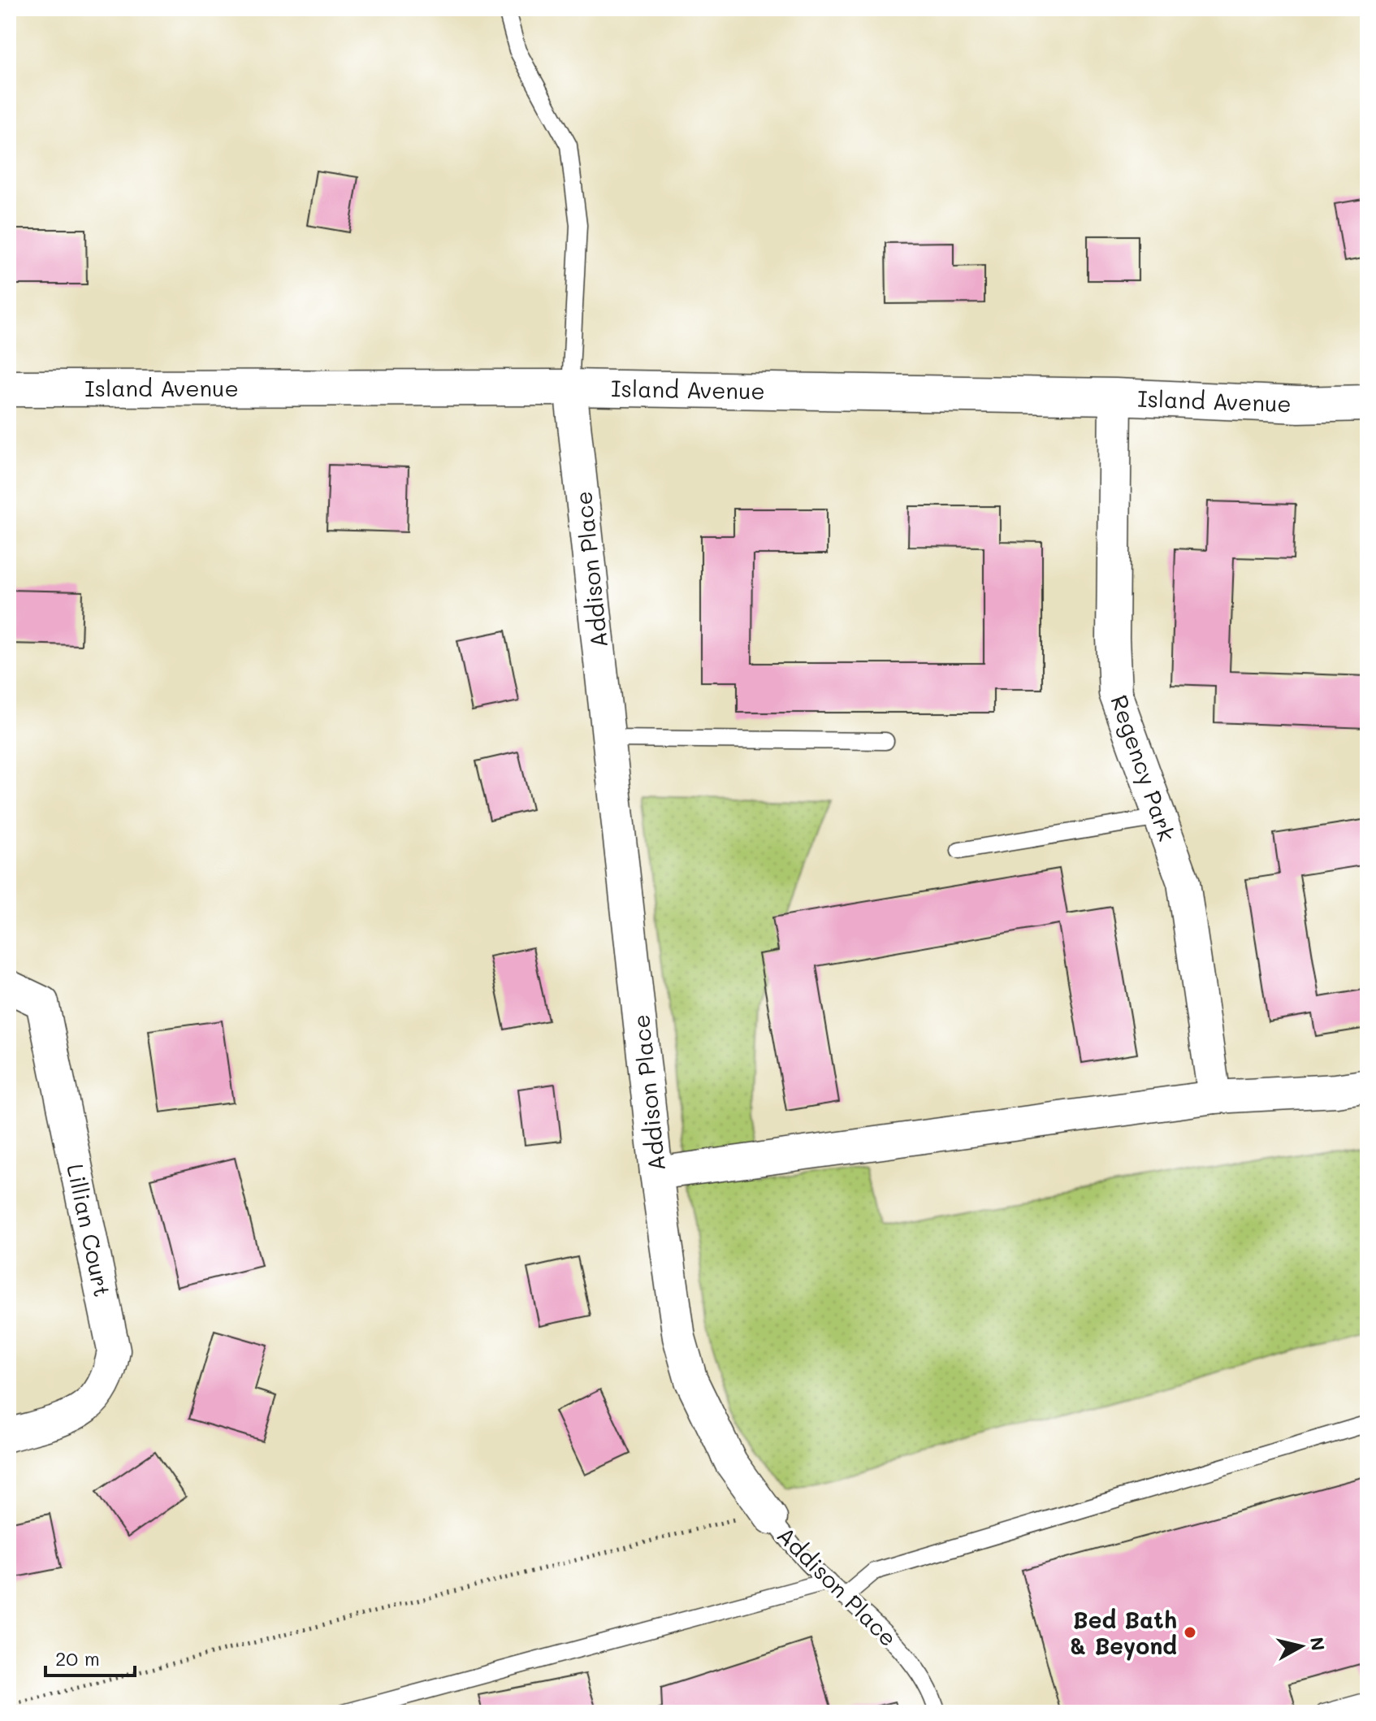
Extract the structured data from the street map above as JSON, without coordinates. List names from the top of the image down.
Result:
{
  "streets": {
    "street": [
      "Island Avenue",
      "Addison Place",
      "Regency Park",
      "Lillian Court"
    ]
  },
  "crossings": [
    ["Island Avenue", "Addison Place"],
    ["Island Avenue", "Regency Park"]
  ],
  "places": ["Bed Bath & Beyond"],
  "scale_bar": "20 m",
  "north": "right"
}
